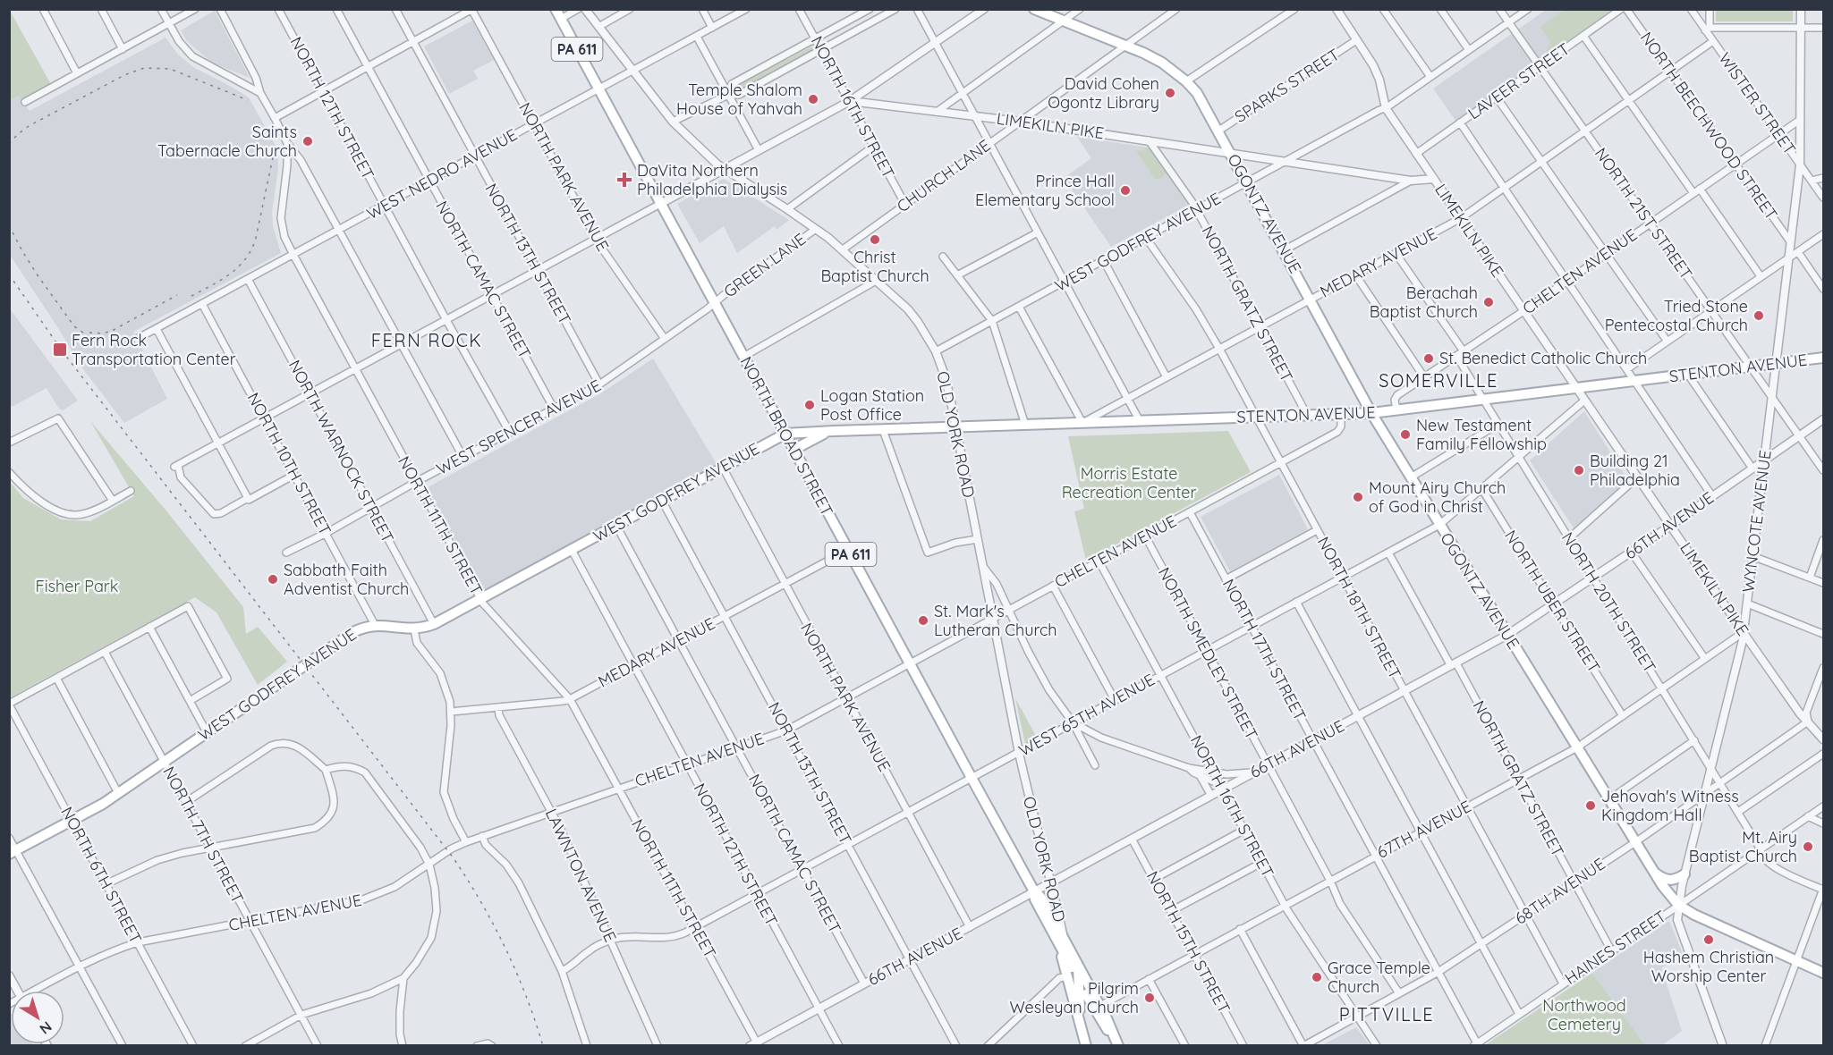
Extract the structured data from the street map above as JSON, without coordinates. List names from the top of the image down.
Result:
{
  "streets": {
    "main road": [
      "PA 611",
      "OGONTZ AVENUE",
      "WEST GODFREY AVENUE",
      "STENTON AVENUE",
      "OLD YORK ROAD",
      "NORTH BROAD STREET"
    ],
    "street": [
      "LAVEER STREET",
      "SPARKS STREET",
      "WISTER STREET",
      "NORTH 16TH STREET",
      "NORTH 12TH STREET",
      "LIMEKILN PIKE",
      "NORTH BEECHWOOD STREET",
      "WEST NEDRO AVENUE",
      "CHURCH LANE",
      "NORTH PARK AVENUE",
      "NORTH 21ST STREET",
      "NORTH 13TH STREET",
      "MEDARY AVENUE",
      "GREEN LANE",
      "CHELTEN AVENUE",
      "NORTH CAMAC STREET",
      "NORTH GRATZ STREET",
      "WEST SPENCER AVENUE",
      "NORTH WARNOCK STREET",
      "NORTH 10TH STREET",
      "WYNCOTE AVENUE",
      "NORTH 11TH STREET",
      "66TH AVENUE",
      "NORTH UBER STREET",
      "NORTH 20TH STREET",
      "NORTH 18TH STREET",
      "NORTH 17TH STREET",
      "NORTH SMEDLEY STREET",
      "WEST 65TH AVENUE",
      "67TH AVENUE",
      "NORTH 7TH STREET",
      "NORTH 6TH STREET",
      "LAWNTON AVENUE",
      "68TH AVENUE",
      "NORTH 15TH STREET",
      "HAINES STREET"
    ]
  },
  "crossings": [
    ["LAVEER STREET", "NORTH 21ST STREET"],
    ["SPARKS STREET", "OGONTZ AVENUE"],
    ["WISTER STREET", "MEDARY AVENUE"],
    ["WISTER STREET", "CHELTEN AVENUE"],
    ["WISTER STREET", "WYNCOTE AVENUE"],
    ["NORTH 16TH STREET", "LIMEKILN PIKE"],
    ["NORTH 16TH STREET", "CHURCH LANE"],
    ["NORTH 16TH STREET", "CHELTEN AVENUE"],
    ["NORTH 16TH STREET", "66TH AVENUE"],
    ["NORTH 16TH STREET", "WEST 65TH AVENUE"],
    ["NORTH 16TH STREET", "67TH AVENUE"],
    ["NORTH 16TH STREET", "68TH AVENUE"],
    ["NORTH 12TH STREET", "WEST NEDRO AVENUE"],
    ["NORTH 12TH STREET", "WEST GODFREY AVENUE"],
    ["NORTH 12TH STREET", "MEDARY AVENUE"],
    ["NORTH 12TH STREET", "CHELTEN AVENUE"],
    ["NORTH 12TH STREET", "WEST SPENCER AVENUE"],
    ["NORTH 12TH STREET", "66TH AVENUE"],
    ["NORTH 12TH STREET", "WEST 65TH AVENUE"],
    ["LIMEKILN PIKE", "CHURCH LANE"],
    ["LIMEKILN PIKE", "OGONTZ AVENUE"],
    ["LIMEKILN PIKE", "WEST GODFREY AVENUE"],
    ["LIMEKILN PIKE", "MEDARY AVENUE"],
    ["LIMEKILN PIKE", "CHELTEN AVENUE"],
    ["LIMEKILN PIKE", "NORTH GRATZ STREET"],
    ["LIMEKILN PIKE", "STENTON AVENUE"],
    ["LIMEKILN PIKE", "WYNCOTE AVENUE"],
    ["LIMEKILN PIKE", "66TH AVENUE"],
    ["LIMEKILN PIKE", "WEST 65TH AVENUE"],
    ["LIMEKILN PIKE", "67TH AVENUE"],
    ["LIMEKILN PIKE", "68TH AVENUE"],
    ["NORTH BEECHWOOD STREET", "MEDARY AVENUE"],
    ["NORTH BEECHWOOD STREET", "CHELTEN AVENUE"],
    ["NORTH BEECHWOOD STREET", "WYNCOTE AVENUE"],
    ["WEST NEDRO AVENUE", "NORTH PARK AVENUE"],
    ["WEST NEDRO AVENUE", "NORTH 13TH STREET"],
    ["WEST NEDRO AVENUE", "NORTH CAMAC STREET"],
    ["WEST NEDRO AVENUE", "OLD YORK ROAD"],
    ["WEST NEDRO AVENUE", "NORTH BROAD STREET"],
    ["WEST NEDRO AVENUE", "NORTH WARNOCK STREET"],
    ["WEST NEDRO AVENUE", "NORTH 10TH STREET"],
    ["WEST NEDRO AVENUE", "NORTH 11TH STREET"],
    ["CHURCH LANE", "OGONTZ AVENUE"],
    ["CHURCH LANE", "OLD YORK ROAD"],
    ["NORTH PARK AVENUE", "WEST GODFREY AVENUE"],
    ["NORTH PARK AVENUE", "MEDARY AVENUE"],
    ["NORTH PARK AVENUE", "CHELTEN AVENUE"],
    ["NORTH PARK AVENUE", "WEST SPENCER AVENUE"],
    ["NORTH PARK AVENUE", "66TH AVENUE"],
    ["NORTH PARK AVENUE", "WEST 65TH AVENUE"],
    ["OGONTZ AVENUE", "WEST GODFREY AVENUE"],
    ["OGONTZ AVENUE", "MEDARY AVENUE"],
    ["OGONTZ AVENUE", "STENTON AVENUE"],
    ["OGONTZ AVENUE", "WYNCOTE AVENUE"],
    ["OGONTZ AVENUE", "66TH AVENUE"],
    ["OGONTZ AVENUE", "WEST 65TH AVENUE"],
    ["OGONTZ AVENUE", "67TH AVENUE"],
    ["OGONTZ AVENUE", "68TH AVENUE"],
    ["OGONTZ AVENUE", "HAINES STREET"],
    ["NORTH 21ST STREET", "WEST GODFREY AVENUE"],
    ["NORTH 21ST STREET", "MEDARY AVENUE"],
    ["NORTH 21ST STREET", "CHELTEN AVENUE"],
    ["NORTH 21ST STREET", "STENTON AVENUE"],
    ["NORTH 21ST STREET", "WYNCOTE AVENUE"],
    ["NORTH 21ST STREET", "66TH AVENUE"],
    ["WEST GODFREY AVENUE", "NORTH 13TH STREET"],
    ["WEST GODFREY AVENUE", "NORTH CAMAC STREET"],
    ["WEST GODFREY AVENUE", "NORTH GRATZ STREET"],
    ["WEST GODFREY AVENUE", "STENTON AVENUE"],
    ["WEST GODFREY AVENUE", "OLD YORK ROAD"],
    ["WEST GODFREY AVENUE", "NORTH BROAD STREET"],
    ["WEST GODFREY AVENUE", "NORTH WARNOCK STREET"],
    ["WEST GODFREY AVENUE", "NORTH 10TH STREET"],
    ["WEST GODFREY AVENUE", "NORTH 11TH STREET"],
    ["WEST GODFREY AVENUE", "NORTH 18TH STREET"],
    ["WEST GODFREY AVENUE", "NORTH 7TH STREET"],
    ["WEST GODFREY AVENUE", "NORTH 6TH STREET"],
    ["NORTH 13TH STREET", "MEDARY AVENUE"],
    ["NORTH 13TH STREET", "CHELTEN AVENUE"],
    ["NORTH 13TH STREET", "WEST SPENCER AVENUE"],
    ["NORTH 13TH STREET", "66TH AVENUE"],
    ["NORTH 13TH STREET", "WEST 65TH AVENUE"],
    ["MEDARY AVENUE", "NORTH CAMAC STREET"],
    ["MEDARY AVENUE", "NORTH GRATZ STREET"],
    ["MEDARY AVENUE", "STENTON AVENUE"],
    ["MEDARY AVENUE", "NORTH BROAD STREET"],
    ["MEDARY AVENUE", "NORTH 11TH STREET"],
    ["MEDARY AVENUE", "NORTH 18TH STREET"],
    ["MEDARY AVENUE", "LAWNTON AVENUE"],
    ["GREEN LANE", "WEST SPENCER AVENUE"],
    ["GREEN LANE", "OLD YORK ROAD"],
    ["GREEN LANE", "NORTH BROAD STREET"],
    ["CHELTEN AVENUE", "NORTH CAMAC STREET"],
    ["CHELTEN AVENUE", "STENTON AVENUE"],
    ["CHELTEN AVENUE", "OLD YORK ROAD"],
    ["CHELTEN AVENUE", "NORTH BROAD STREET"],
    ["CHELTEN AVENUE", "WYNCOTE AVENUE"],
    ["CHELTEN AVENUE", "NORTH 11TH STREET"],
    ["CHELTEN AVENUE", "NORTH 20TH STREET"],
    ["CHELTEN AVENUE", "NORTH 18TH STREET"],
    ["CHELTEN AVENUE", "NORTH 17TH STREET"],
    ["CHELTEN AVENUE", "NORTH SMEDLEY STREET"],
    ["CHELTEN AVENUE", "NORTH 7TH STREET"],
    ["CHELTEN AVENUE", "NORTH 6TH STREET"],
    ["CHELTEN AVENUE", "LAWNTON AVENUE"],
    ["NORTH CAMAC STREET", "WEST SPENCER AVENUE"],
    ["NORTH CAMAC STREET", "66TH AVENUE"],
    ["NORTH CAMAC STREET", "WEST 65TH AVENUE"],
    ["NORTH GRATZ STREET", "STENTON AVENUE"],
    ["NORTH GRATZ STREET", "66TH AVENUE"],
    ["NORTH GRATZ STREET", "WEST 65TH AVENUE"],
    ["NORTH GRATZ STREET", "67TH AVENUE"],
    ["NORTH GRATZ STREET", "68TH AVENUE"],
    ["NORTH GRATZ STREET", "HAINES STREET"],
    ["STENTON AVENUE", "OLD YORK ROAD"],
    ["STENTON AVENUE", "NORTH BROAD STREET"],
    ["STENTON AVENUE", "WYNCOTE AVENUE"],
    ["STENTON AVENUE", "NORTH 20TH STREET"],
    ["STENTON AVENUE", "NORTH 18TH STREET"],
    ["WEST SPENCER AVENUE", "NORTH BROAD STREET"],
    ["WEST SPENCER AVENUE", "NORTH WARNOCK STREET"],
    ["WEST SPENCER AVENUE", "NORTH 10TH STREET"],
    ["WEST SPENCER AVENUE", "NORTH 11TH STREET"],
    ["OLD YORK ROAD", "NORTH BROAD STREET"],
    ["OLD YORK ROAD", "66TH AVENUE"],
    ["OLD YORK ROAD", "WEST 65TH AVENUE"],
    ["NORTH BROAD STREET", "66TH AVENUE"],
    ["NORTH BROAD STREET", "WEST 65TH AVENUE"],
    ["NORTH BROAD STREET", "67TH AVENUE"],
    ["WYNCOTE AVENUE", "66TH AVENUE"],
    ["WYNCOTE AVENUE", "NORTH 20TH STREET"],
    ["WYNCOTE AVENUE", "67TH AVENUE"],
    ["WYNCOTE AVENUE", "68TH AVENUE"],
    ["WYNCOTE AVENUE", "HAINES STREET"],
    ["NORTH 11TH STREET", "66TH AVENUE"],
    ["NORTH 11TH STREET", "WEST 65TH AVENUE"],
    ["66TH AVENUE", "NORTH UBER STREET"],
    ["66TH AVENUE", "NORTH 20TH STREET"],
    ["66TH AVENUE", "NORTH 18TH STREET"],
    ["66TH AVENUE", "NORTH 17TH STREET"],
    ["66TH AVENUE", "NORTH SMEDLEY STREET"],
    ["66TH AVENUE", "NORTH 15TH STREET"],
    ["NORTH UBER STREET", "WEST 65TH AVENUE"],
    ["NORTH UBER STREET", "67TH AVENUE"],
    ["NORTH 20TH STREET", "WEST 65TH AVENUE"],
    ["NORTH 20TH STREET", "67TH AVENUE"],
    ["NORTH 20TH STREET", "68TH AVENUE"],
    ["NORTH 20TH STREET", "HAINES STREET"],
    ["NORTH 18TH STREET", "WEST 65TH AVENUE"],
    ["NORTH 18TH STREET", "67TH AVENUE"],
    ["NORTH 18TH STREET", "68TH AVENUE"],
    ["NORTH 18TH STREET", "HAINES STREET"],
    ["NORTH 17TH STREET", "WEST 65TH AVENUE"],
    ["NORTH 17TH STREET", "67TH AVENUE"],
    ["NORTH 17TH STREET", "68TH AVENUE"],
    ["NORTH 17TH STREET", "HAINES STREET"],
    ["NORTH SMEDLEY STREET", "WEST 65TH AVENUE"],
    ["NORTH SMEDLEY STREET", "67TH AVENUE"],
    ["NORTH SMEDLEY STREET", "68TH AVENUE"],
    ["WEST 65TH AVENUE", "LAWNTON AVENUE"],
    ["67TH AVENUE", "NORTH 15TH STREET"]
  ],
  "districts": ["FERN ROCK", "SOMERVILLE", "PITTVILLE"],
  "parks": ["Morris Estate Recreation Center", "Fisher Park", "Northwood Cemetery"],
  "places": {
    "other": [
      "David Cohen Ogontz Library",
      "Temple Shalom House of Yahvah",
      "Saints Tabernacle Church",
      "Prince Hall Elementary School",
      "Christ Baptist Church",
      "Berachah Baptist Church",
      "Tried Stone Pentecostal Church",
      "St. Benedict Catholic Church",
      "Logan Station Post Office",
      "New Testament Family Fellowship",
      "Building 21 Philadelphia",
      "Mount Airy Church of God in Christ",
      "Sabbath Faith Adventist Church",
      "St. Mark's Lutheran Church",
      "Jehovah's Witness Kingdom Hall",
      "Mt. Airy Baptist Church",
      "Hashem Christian Worship Center",
      "Grace Temple Church",
      "Pilgrim Wesleyan Church"
    ],
    "health": ["DaVita Northern Philadelphia Dialysis"],
    "transit": ["Fern Rock Transportation Center"]
  },
  "north": "bottom right"
}
